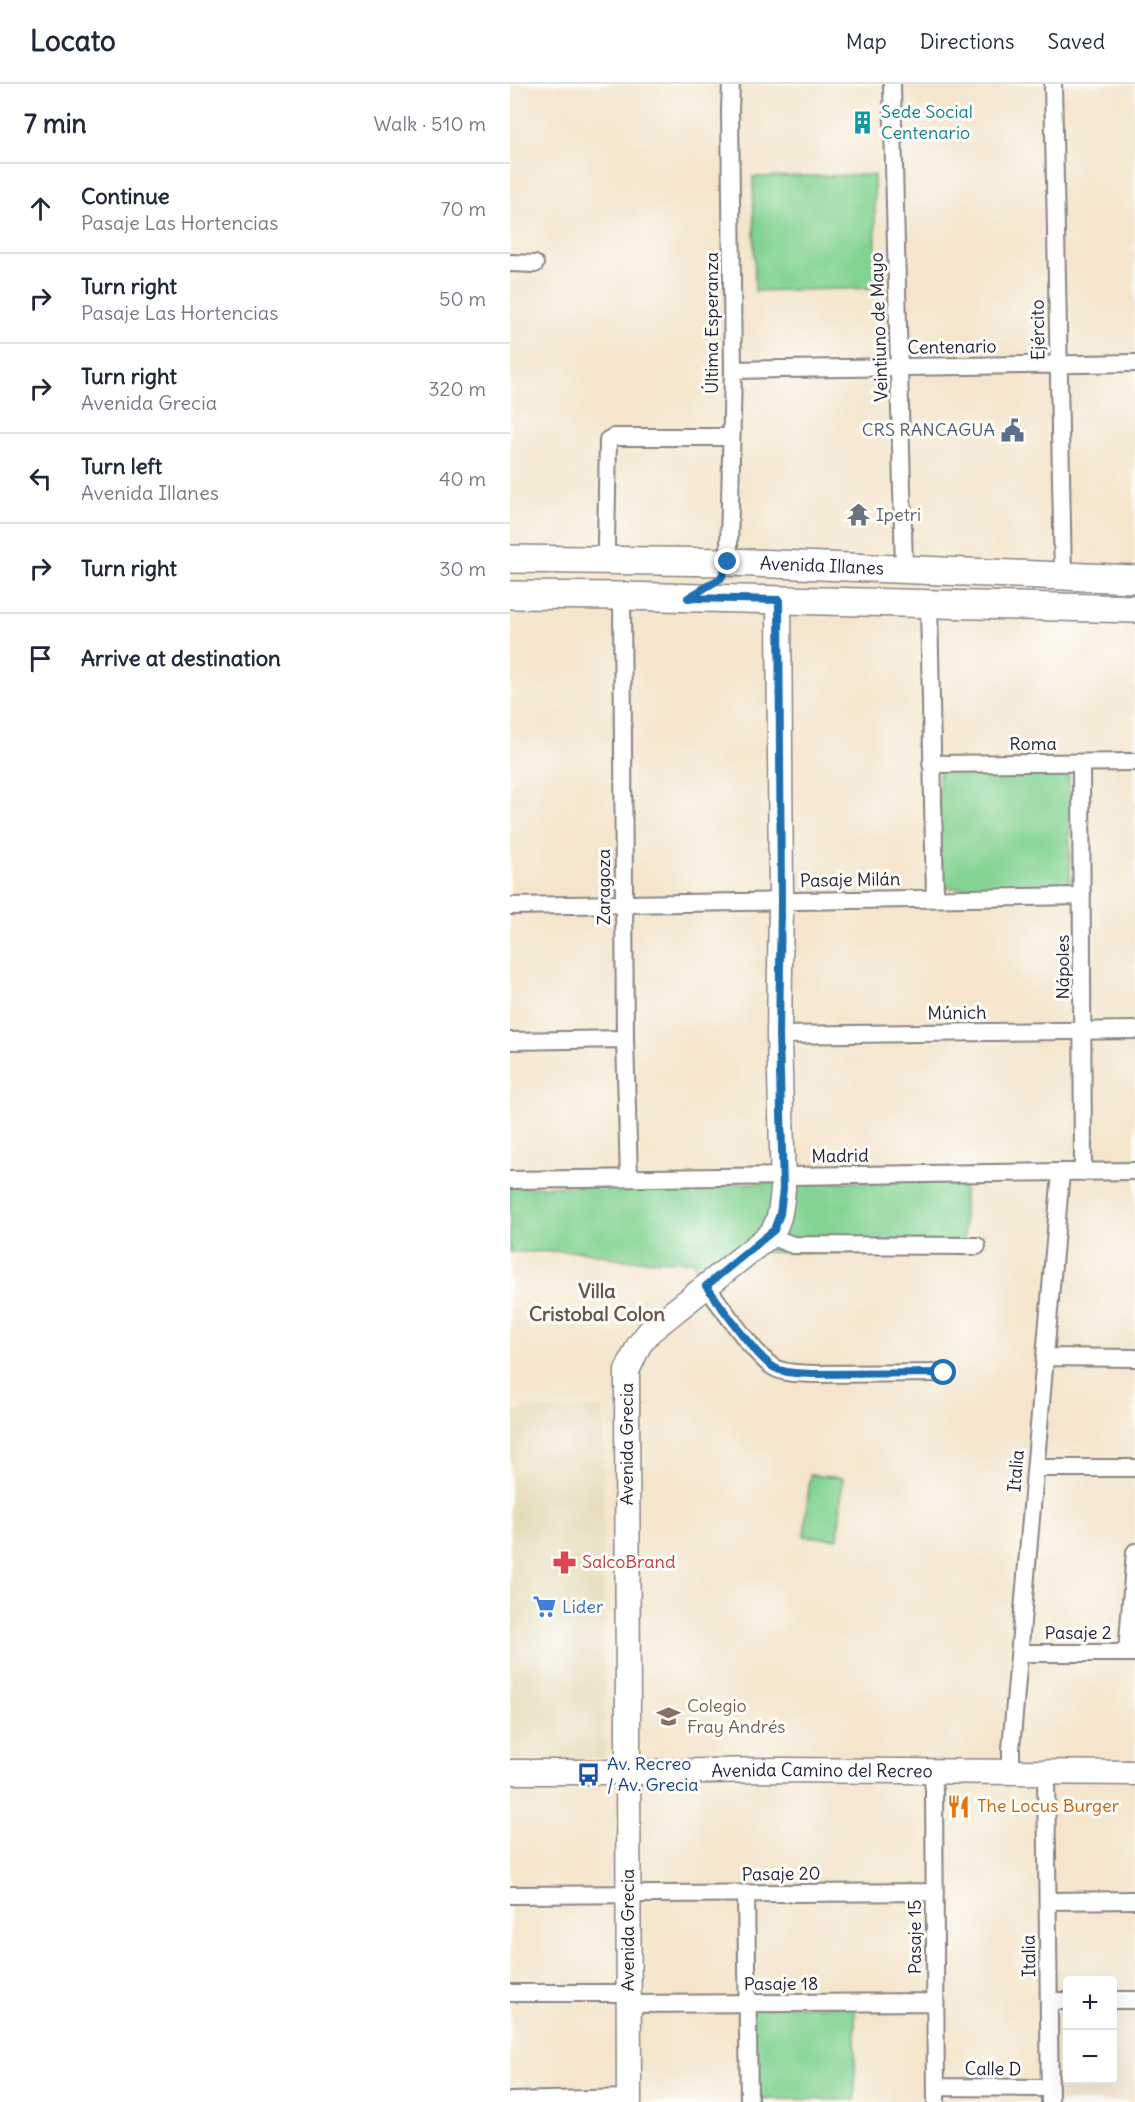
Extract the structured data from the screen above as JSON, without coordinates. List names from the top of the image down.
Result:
{
  "streets": {
    "main road": ["Avenida Illanes"],
    "street": [
      "Última Esperanza",
      "Veintiuno de Mayo",
      "Ejército",
      "Centenario",
      "Roma",
      "Pasaje Milán",
      "Zaragoza",
      "Nápoles",
      "Múnich",
      "Madrid",
      "Avenida Grecia",
      "Italia",
      "Pasaje 2",
      "Avenida Camino del Recreo",
      "Pasaje 20",
      "Pasaje 15",
      "Pasaje 18",
      "Calle D"
    ]
  },
  "crossings": [
    ["Última Esperanza", "Centenario"],
    ["Última Esperanza", "Avenida Illanes"],
    ["Veintiuno de Mayo", "Centenario"],
    ["Veintiuno de Mayo", "Avenida Illanes"],
    ["Ejército", "Centenario"],
    ["Ejército", "Avenida Illanes"],
    ["Avenida Illanes", "Zaragoza"],
    ["Avenida Illanes", "Avenida Grecia"],
    ["Roma", "Nápoles"],
    ["Pasaje Milán", "Zaragoza"],
    ["Pasaje Milán", "Nápoles"],
    ["Pasaje Milán", "Avenida Grecia"],
    ["Zaragoza", "Madrid"],
    ["Nápoles", "Múnich"],
    ["Nápoles", "Madrid"],
    ["Múnich", "Avenida Grecia"],
    ["Madrid", "Avenida Grecia"],
    ["Madrid", "Italia"],
    ["Avenida Grecia", "Avenida Camino del Recreo"],
    ["Avenida Grecia", "Pasaje 20"],
    ["Avenida Grecia", "Pasaje 18"],
    ["Italia", "Pasaje 2"],
    ["Italia", "Avenida Camino del Recreo"],
    ["Italia", "Calle D"],
    ["Avenida Camino del Recreo", "Pasaje 15"],
    ["Pasaje 20", "Pasaje 15"],
    ["Pasaje 15", "Pasaje 18"],
    ["Pasaje 15", "Calle D"]
  ],
  "districts": ["Villa Cristobal Colon"],
  "places": {
    "building": ["Sede Social Centenario"],
    "public building": ["CRS RANCAGUA"],
    "temple": ["Ipetri"],
    "pharmacy": ["SalcoBrand"],
    "supermarket": ["Lider"],
    "school or university": ["Colegio Fray Andrés"],
    "bus stop": ["Av. Recreo / Av. Grecia"],
    "restaurant": ["The Locus Burger"]
  },
  "page": {
    "header": "Locato",
    "nav": ["Map", "Directions", "Saved"],
    "heading": ["7 min", "Walk · 510 m"],
    "list": [
      ["Continue", "Pasaje Las Hortencias", "70 m"],
      ["Turn right", "Pasaje Las Hortencias", "50 m"],
      ["Turn right", "Avenida Grecia", "320 m"],
      ["Turn left", "Avenida Illanes", "40 m"],
      ["Turn right", "30 m"],
      "Arrive at destination"
    ],
    "map_buttons": ["+", "−"]
  }
}
